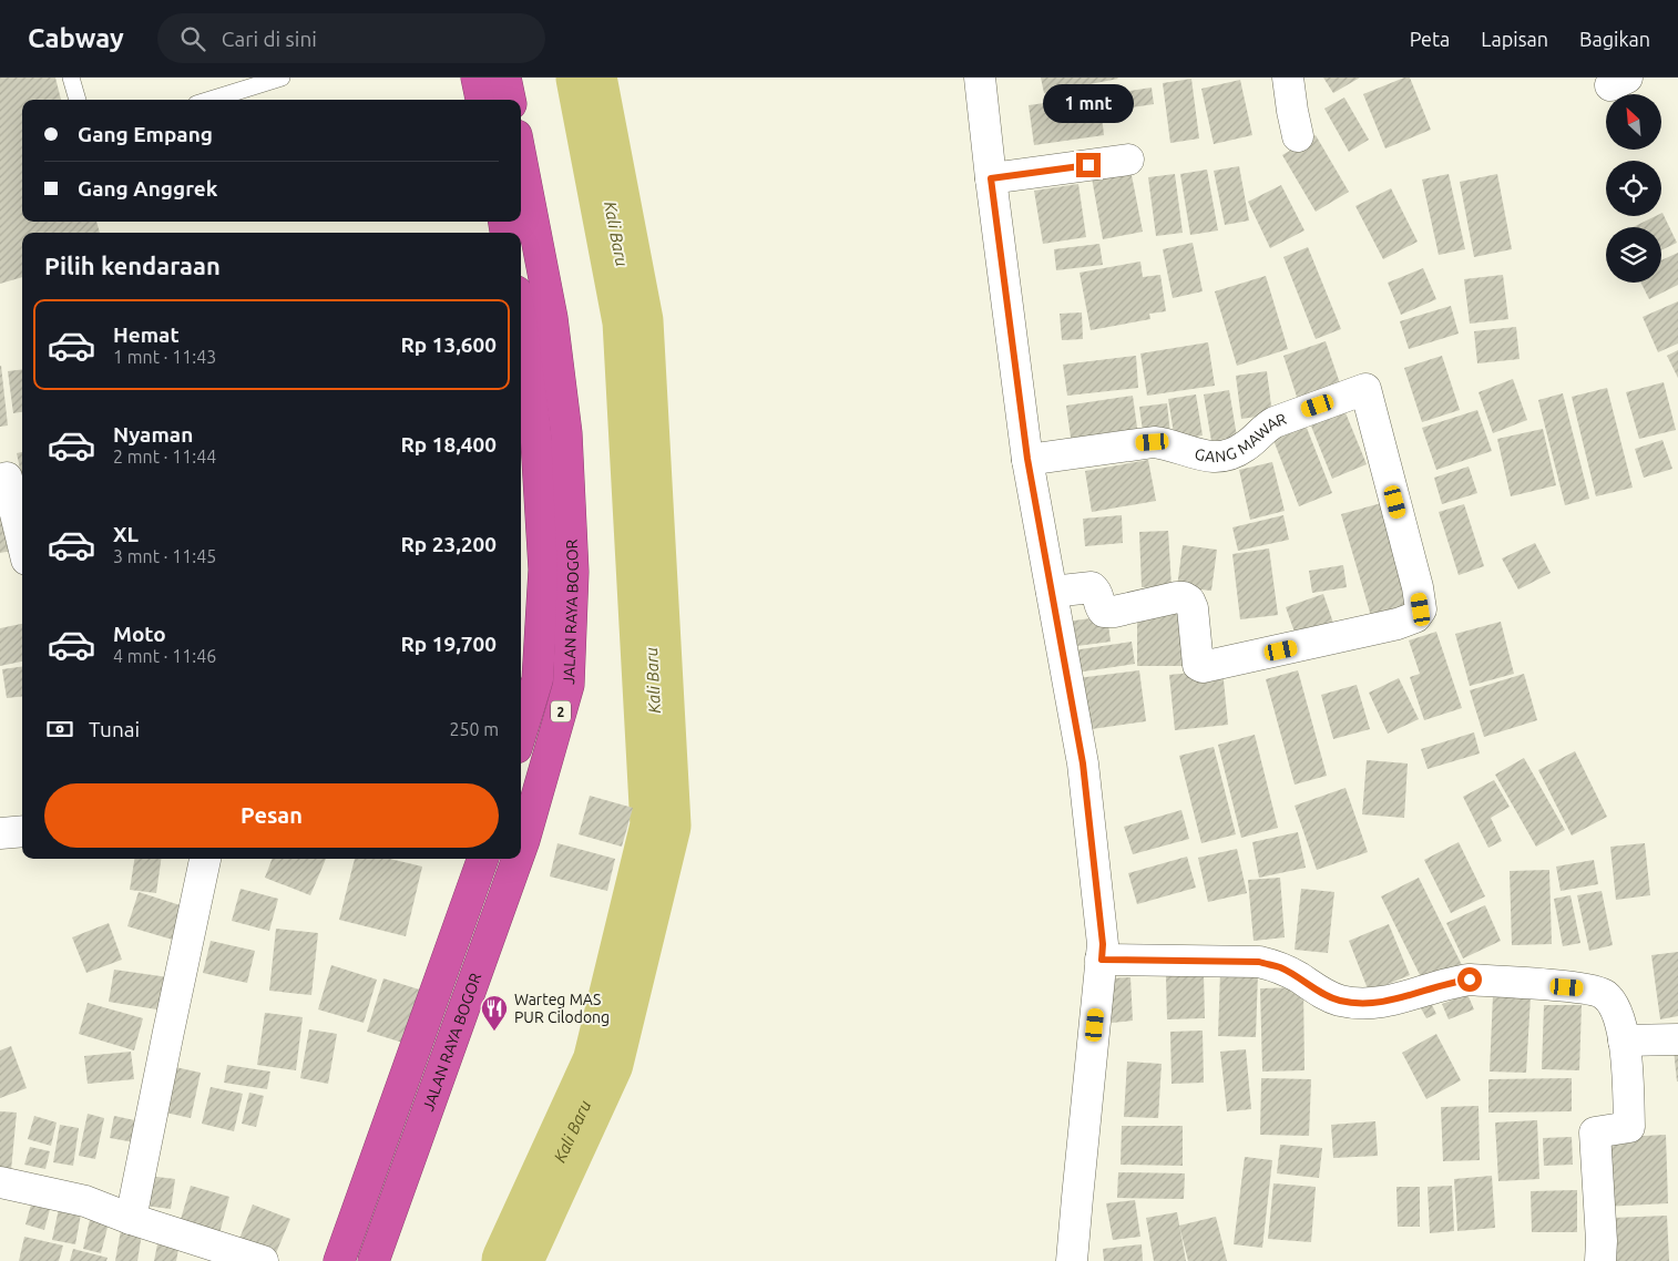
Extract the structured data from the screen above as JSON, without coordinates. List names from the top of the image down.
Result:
{
  "streets": {
    "highway": ["JALAN RAYA BOGOR", "2"],
    "street": ["GANG MAWAR"]
  },
  "water": ["Kali Baru"],
  "places": {
    "restaurant": ["Warteg MAS PUR Cilodong"]
  },
  "north": "top left",
  "page": {
    "header": "Cabway",
    "search": "Cari di sini",
    "nav": ["Peta", "Lapisan", "Bagikan"],
    "bubble": "1 mnt",
    "banner": ["Gang Empang", "Gang Anggrek"],
    "heading": "Pilih kendaraan",
    "list": [
      {
        "name": "Hemat",
        "note": "1 mnt · 11:43",
        "value": "Rp 13,600"
      },
      {
        "name": "Nyaman",
        "note": "2 mnt · 11:44",
        "value": "Rp 18,400"
      },
      {
        "name": "XL",
        "note": "3 mnt · 11:45",
        "value": "Rp 23,200"
      },
      {
        "name": "Moto",
        "note": "4 mnt · 11:46",
        "value": "Rp 19,700"
      }
    ],
    "pay": ["Tunai", "250 m"],
    "buttons": "Pesan"
  }
}
